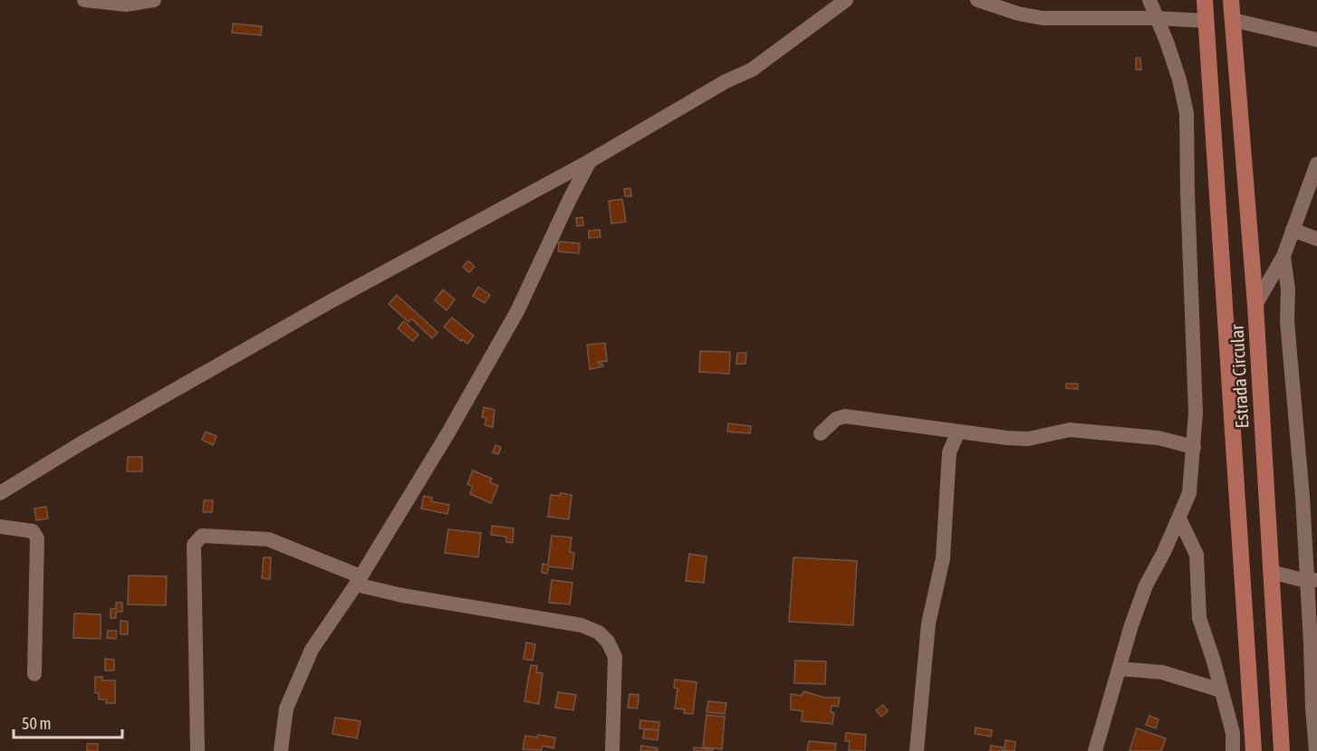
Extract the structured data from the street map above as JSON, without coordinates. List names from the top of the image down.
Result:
{
  "streets": {
    "main road": ["Estrada Circular"]
  },
  "scale_bar": "50 m"
}
